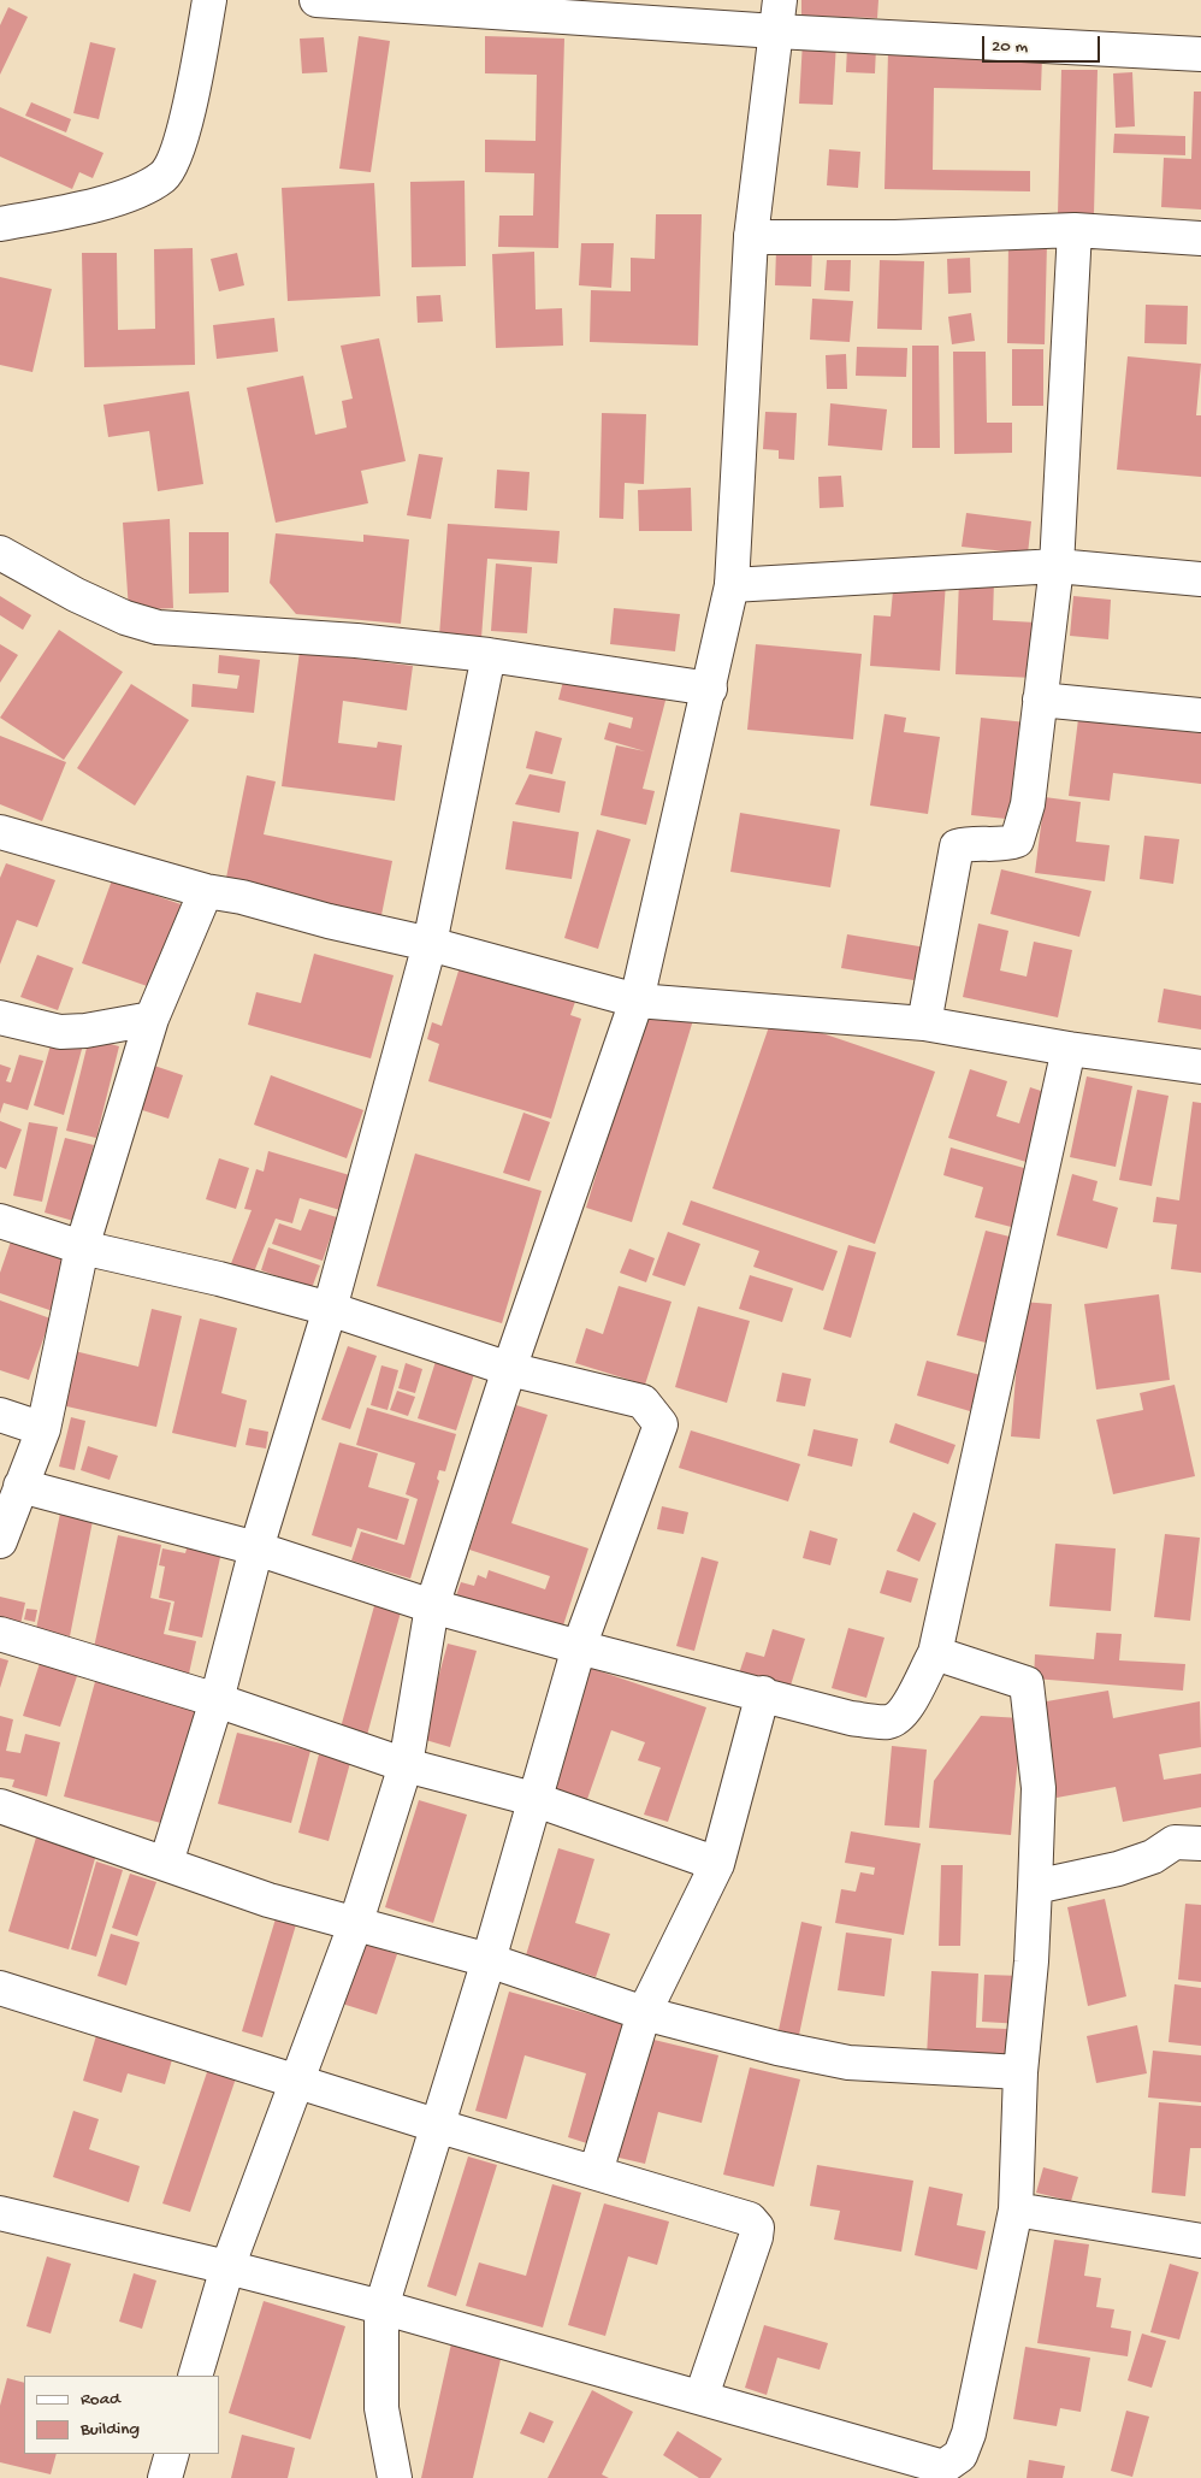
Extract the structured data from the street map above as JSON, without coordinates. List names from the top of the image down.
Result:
{
  "legend": ["Road", "Building"],
  "scale_bar": "20 m"
}
